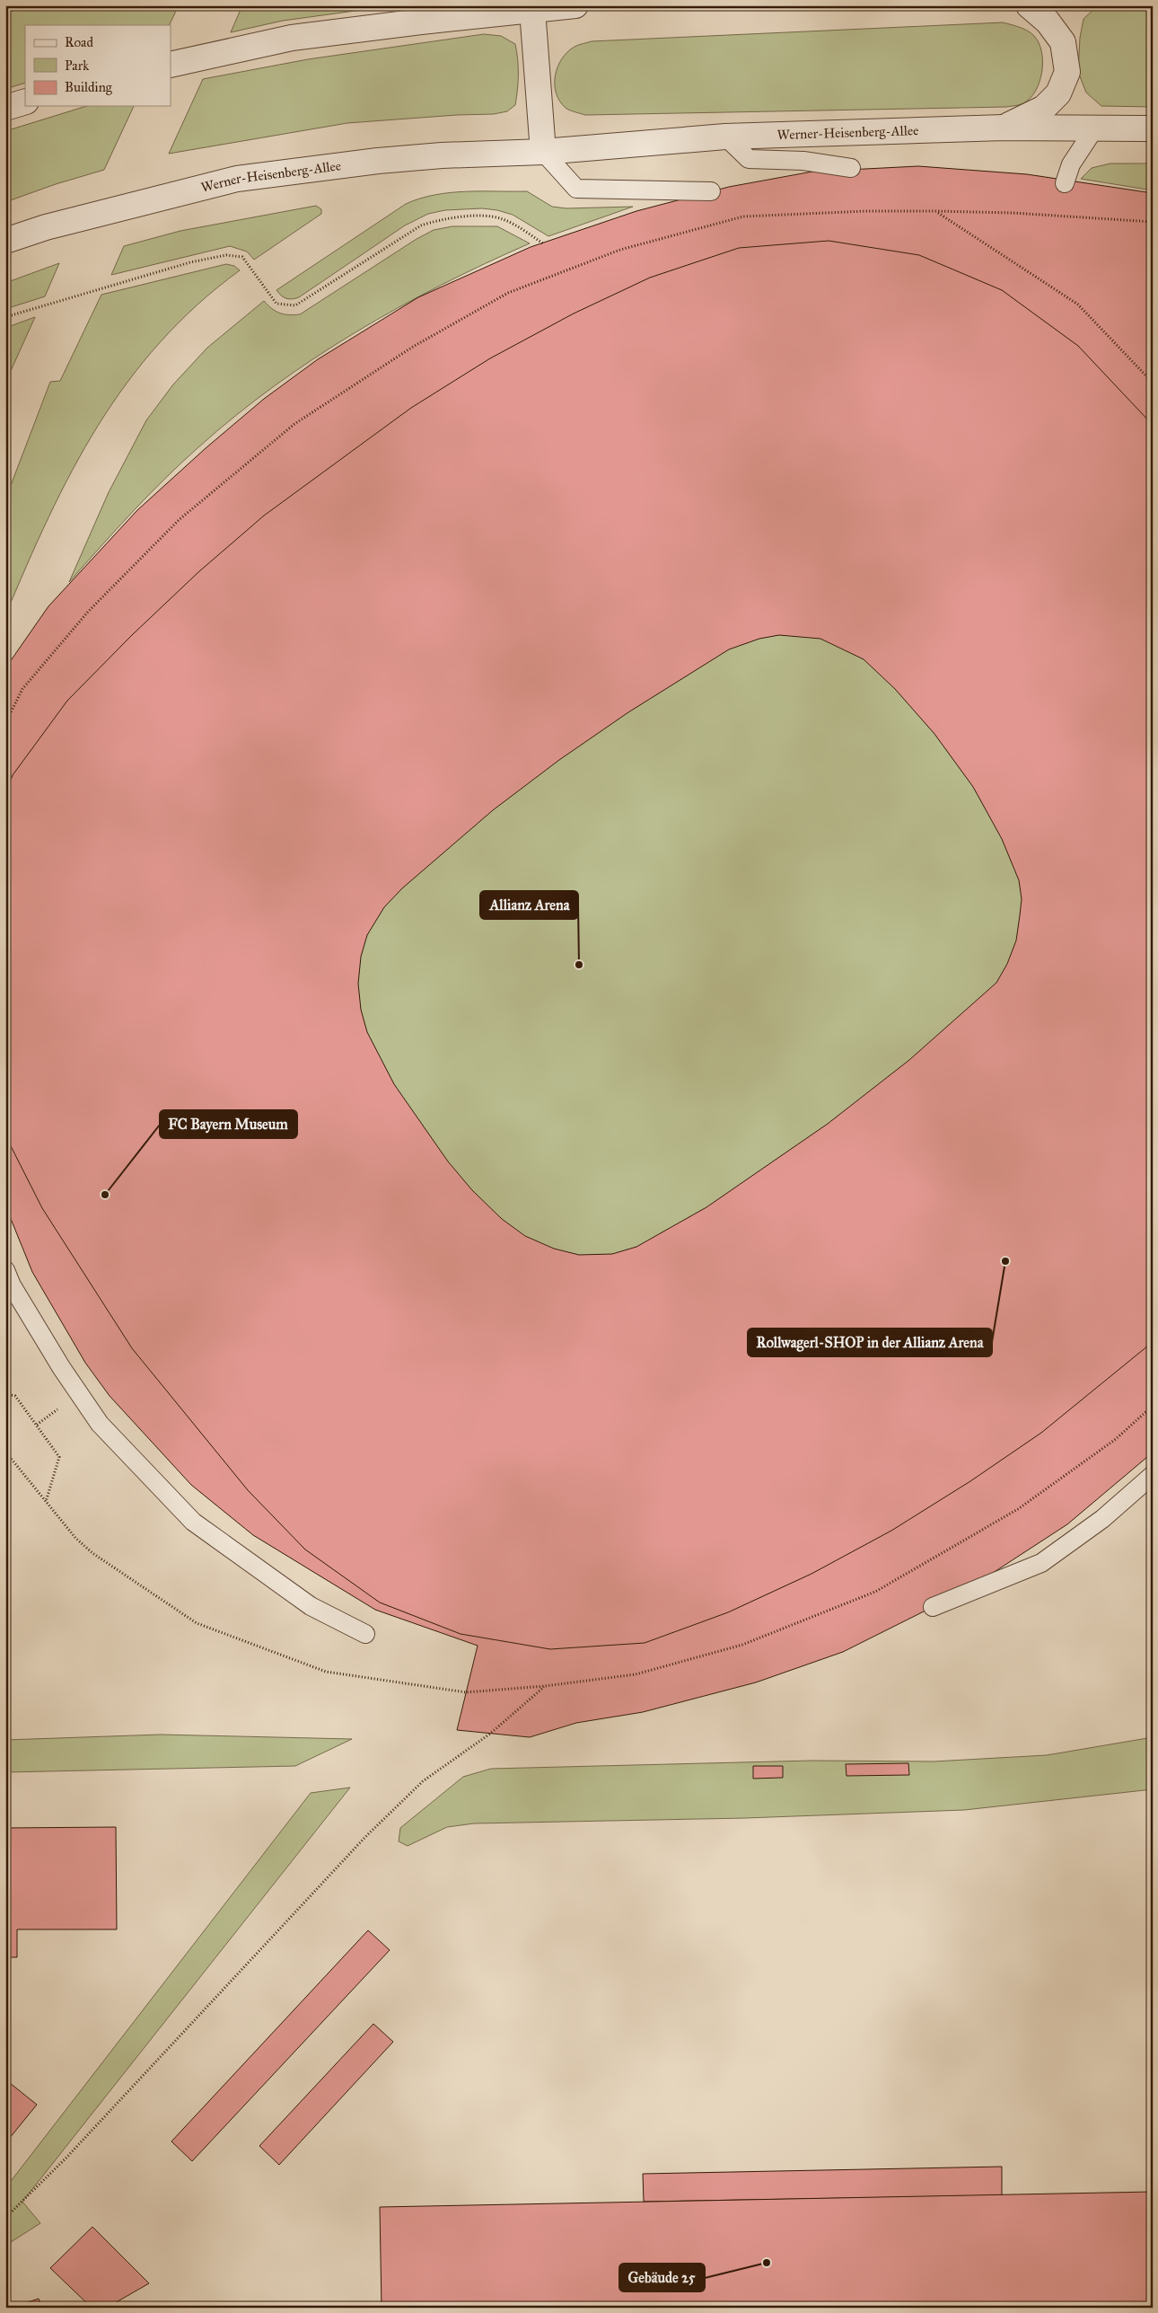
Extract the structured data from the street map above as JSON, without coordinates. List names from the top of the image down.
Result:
{
  "streets": {
    "street": ["Werner-Heisenberg-Allee"]
  },
  "places": [
    "Allianz Arena",
    "FC Bayern Museum",
    "Rollwagerl-SHOP in der Allianz Arena",
    "Gebäude 25"
  ],
  "legend": ["Road", "Park", "Building"]
}
